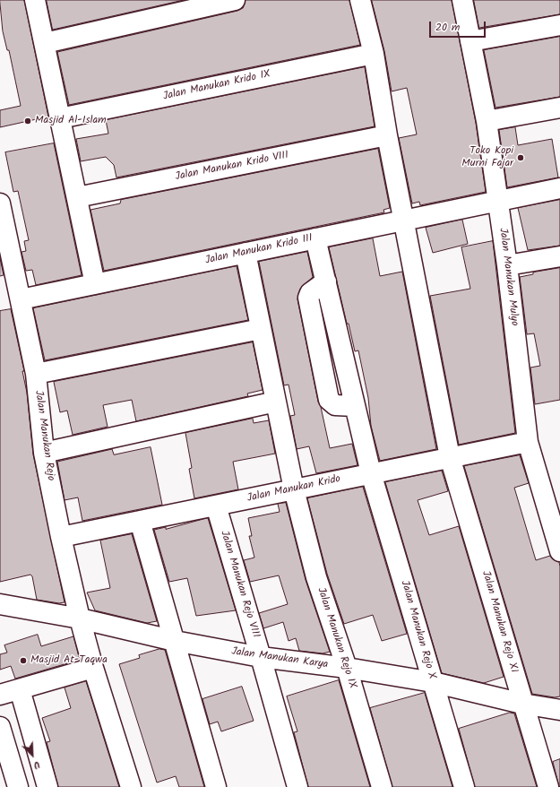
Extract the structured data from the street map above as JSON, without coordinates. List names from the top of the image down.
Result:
{
  "streets": {
    "street": [
      "Jalan Manukan Krido IX",
      "Jalan Manukan Krido VIII",
      "Jalan Manukan Krido III",
      "Jalan Manukan Mulyo",
      "Jalan Manukan Rejo",
      "Jalan Manukan Krido",
      "Jalan Manukan Rejo VIII",
      "Jalan Manukan Rejo XI",
      "Jalan Manukan Rejo X",
      "Jalan Manukan Rejo IX",
      "Jalan Manukan Karya"
    ]
  },
  "crossings": [
    ["Jalan Manukan Krido IX", "Jalan Manukan Rejo XI"],
    ["Jalan Manukan Krido VIII", "Jalan Manukan Rejo XI"],
    ["Jalan Manukan Krido III", "Jalan Manukan Mulyo"],
    ["Jalan Manukan Krido III", "Jalan Manukan Rejo"],
    ["Jalan Manukan Krido III", "Jalan Manukan Rejo XI"],
    ["Jalan Manukan Krido III", "Jalan Manukan Rejo X"],
    ["Jalan Manukan Krido III", "Jalan Manukan Rejo IX"],
    ["Jalan Manukan Mulyo", "Jalan Manukan Krido"],
    ["Jalan Manukan Rejo", "Jalan Manukan Krido"],
    ["Jalan Manukan Rejo", "Jalan Manukan Karya"],
    ["Jalan Manukan Krido", "Jalan Manukan Rejo VIII"],
    ["Jalan Manukan Krido", "Jalan Manukan Rejo XI"],
    ["Jalan Manukan Krido", "Jalan Manukan Rejo X"],
    ["Jalan Manukan Krido", "Jalan Manukan Rejo IX"],
    ["Jalan Manukan Rejo VIII", "Jalan Manukan Karya"],
    ["Jalan Manukan Rejo XI", "Jalan Manukan Karya"],
    ["Jalan Manukan Rejo X", "Jalan Manukan Karya"],
    ["Jalan Manukan Rejo IX", "Jalan Manukan Karya"]
  ],
  "places": ["Masjid Al-Islam", "Toko Kopi Murni Fajar", "Masjid At-Taqwa"],
  "scale_bar": "20 m",
  "north": "bottom right"
}
